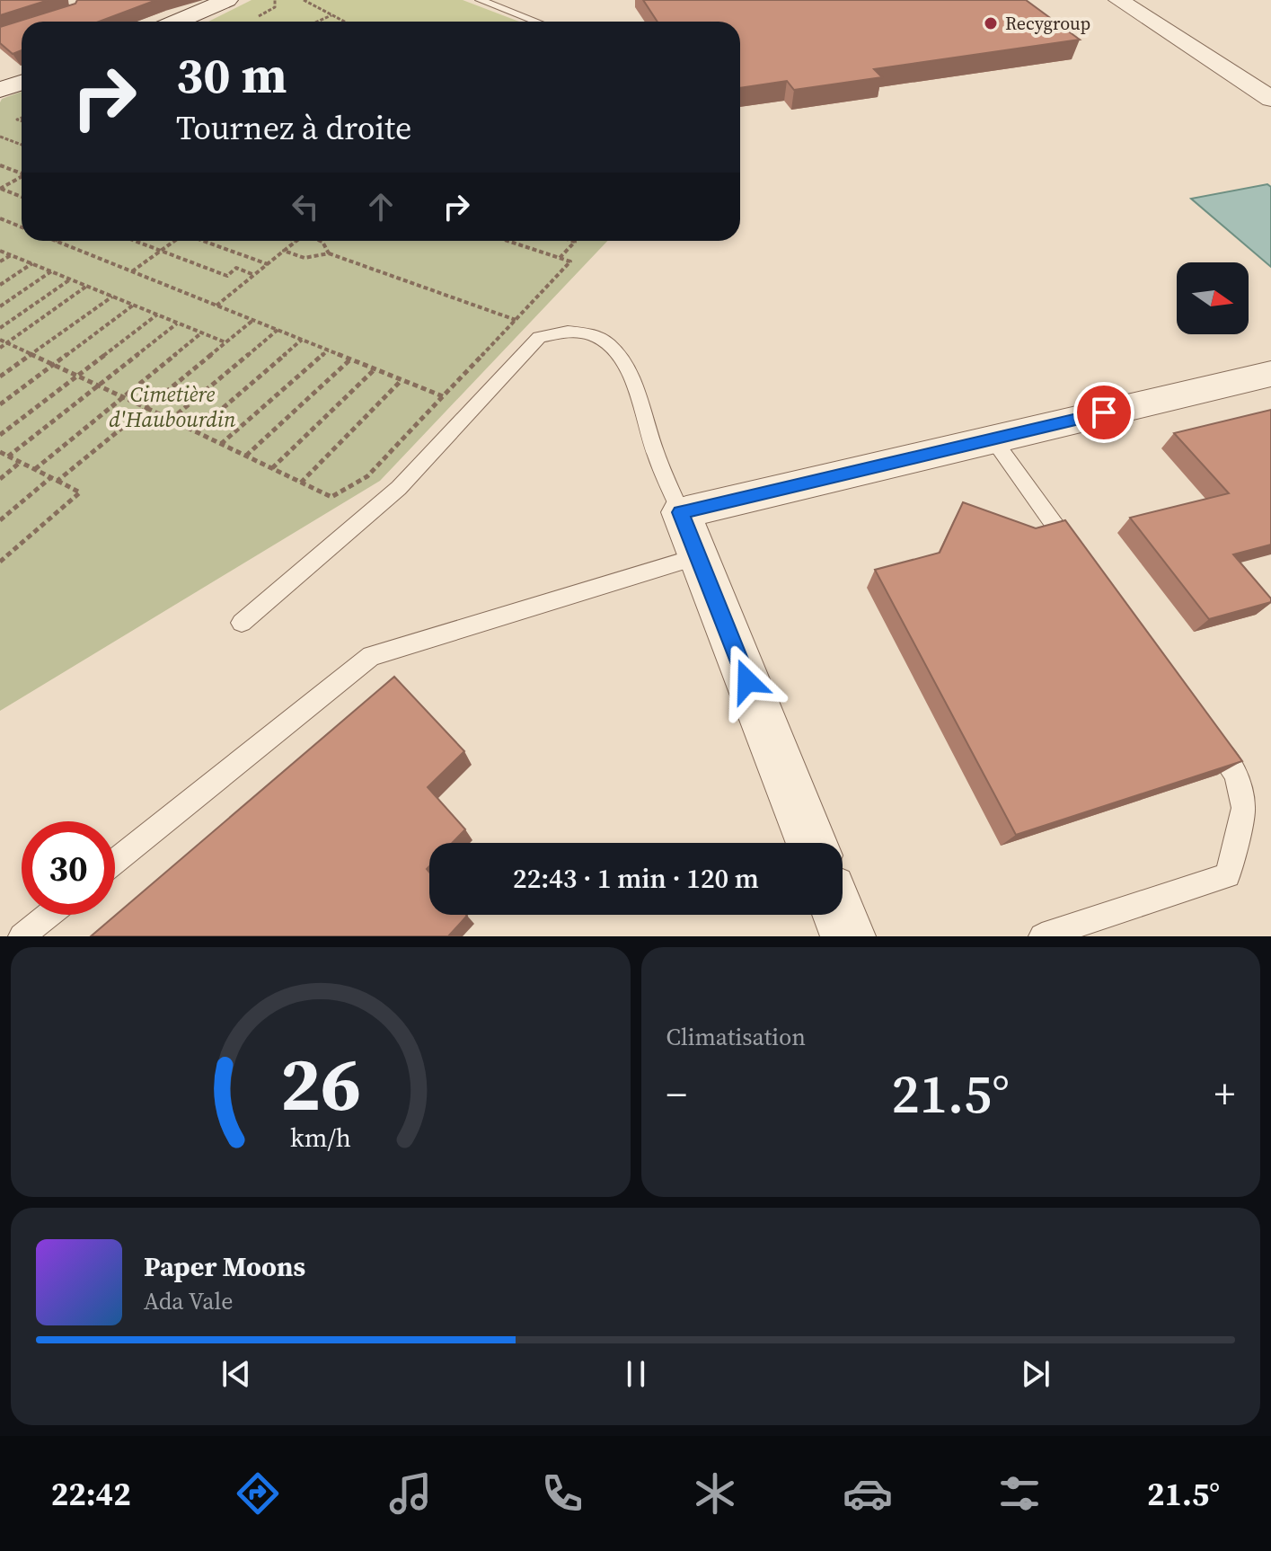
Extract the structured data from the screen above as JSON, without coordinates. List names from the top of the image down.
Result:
{
  "parks": ["Cimetière d'Haubourdin"],
  "places": ["Recygroup"],
  "north": "right",
  "page": {
    "turn": ["30 m", "Tournez à droite"],
    "limit": "30",
    "trip": "22:43 · 1 min · 120 m",
    "tile": "Climatisation",
    "heat": ["−", "21.5°", "+"],
    "song": ["Paper Moons", "Ada Vale"],
    "tabs": ["22:42", "21.5°"],
    "gauge": ["26", "km/h"]
  }
}
